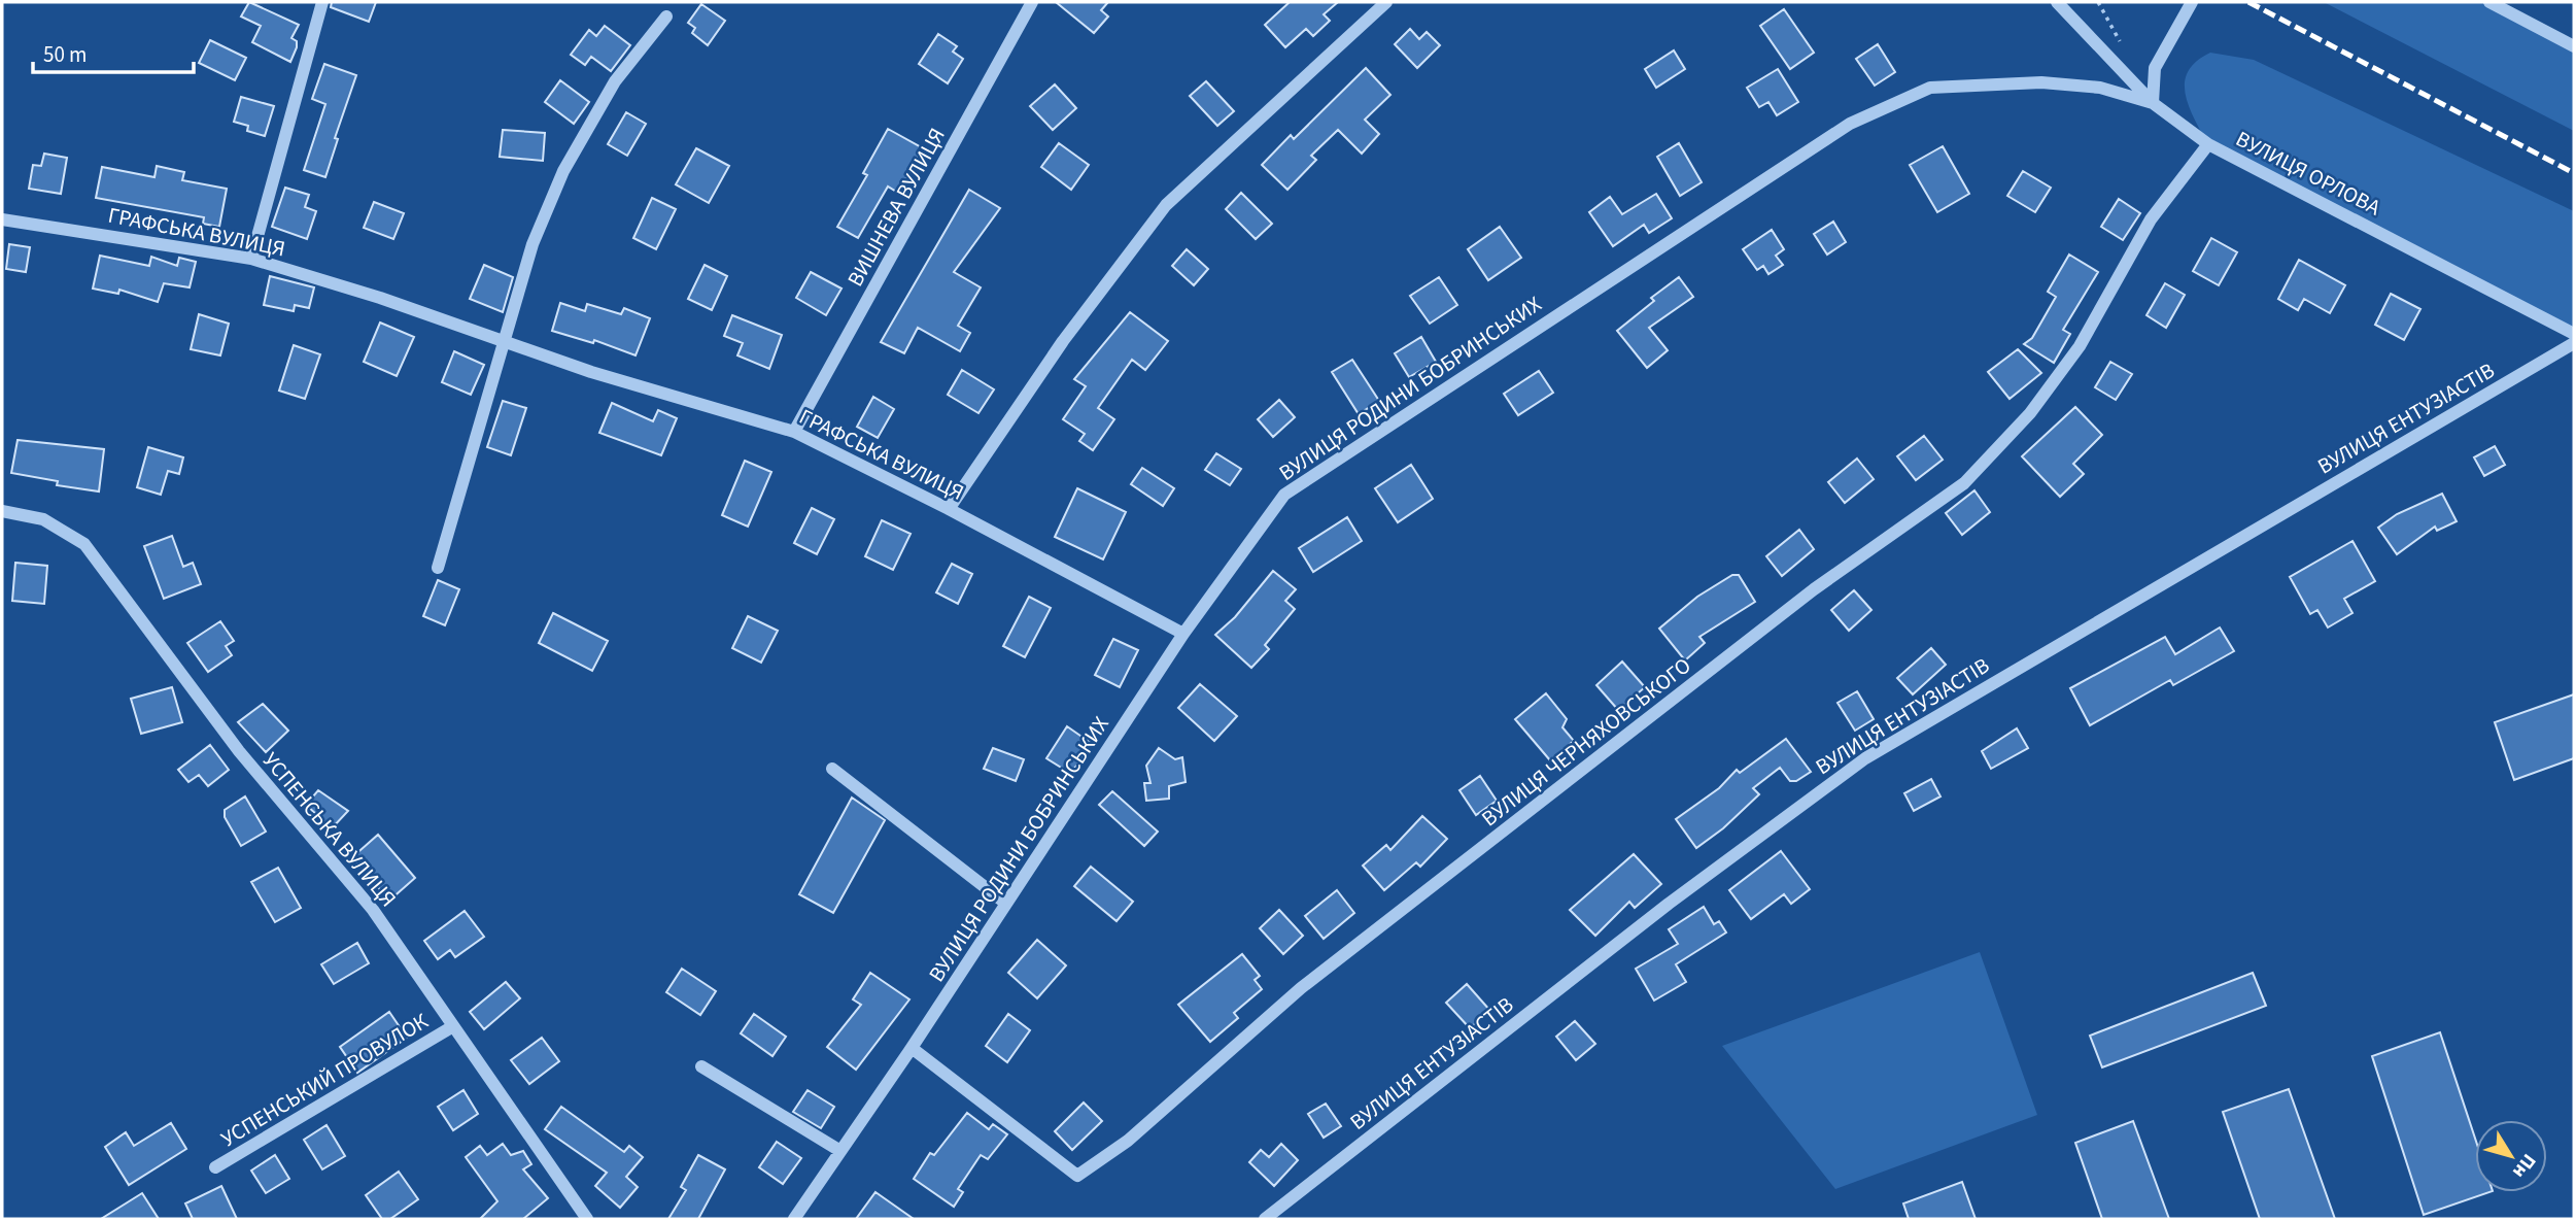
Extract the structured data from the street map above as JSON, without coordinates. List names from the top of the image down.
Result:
{
  "streets": {
    "street": [
      "ВУЛИЦЯ ОРЛОВА",
      "ВИШНЕВА ВУЛИЦЯ",
      "ГРАФСЬКА ВУЛИЦЯ",
      "ВУЛИЦЯ РОДИНИ БОБРИНСЬКИХ",
      "ВУЛИЦЯ ЕНТУЗІАСТІВ",
      "ВУЛИЦЯ ЧЕРНЯХОВСЬКОГО",
      "УСПЕНСЬКА ВУЛИЦЯ",
      "УСПЕНСЬКИЙ ПРОВУЛОК"
    ]
  },
  "crossings": [
    ["ВУЛИЦЯ ОРЛОВА", "ВУЛИЦЯ РОДИНИ БОБРИНСЬКИХ"],
    ["ВУЛИЦЯ ОРЛОВА", "ВУЛИЦЯ ЧЕРНЯХОВСЬКОГО"],
    ["ВИШНЕВА ВУЛИЦЯ", "ГРАФСЬКА ВУЛИЦЯ"],
    ["ГРАФСЬКА ВУЛИЦЯ", "ВУЛИЦЯ РОДИНИ БОБРИНСЬКИХ"],
    ["ВУЛИЦЯ РОДИНИ БОБРИНСЬКИХ", "ВУЛИЦЯ ЧЕРНЯХОВСЬКОГО"],
    ["УСПЕНСЬКА ВУЛИЦЯ", "УСПЕНСЬКИЙ ПРОВУЛОК"]
  ],
  "scale_bar": "50 m",
  "north": "bottom right"
}
